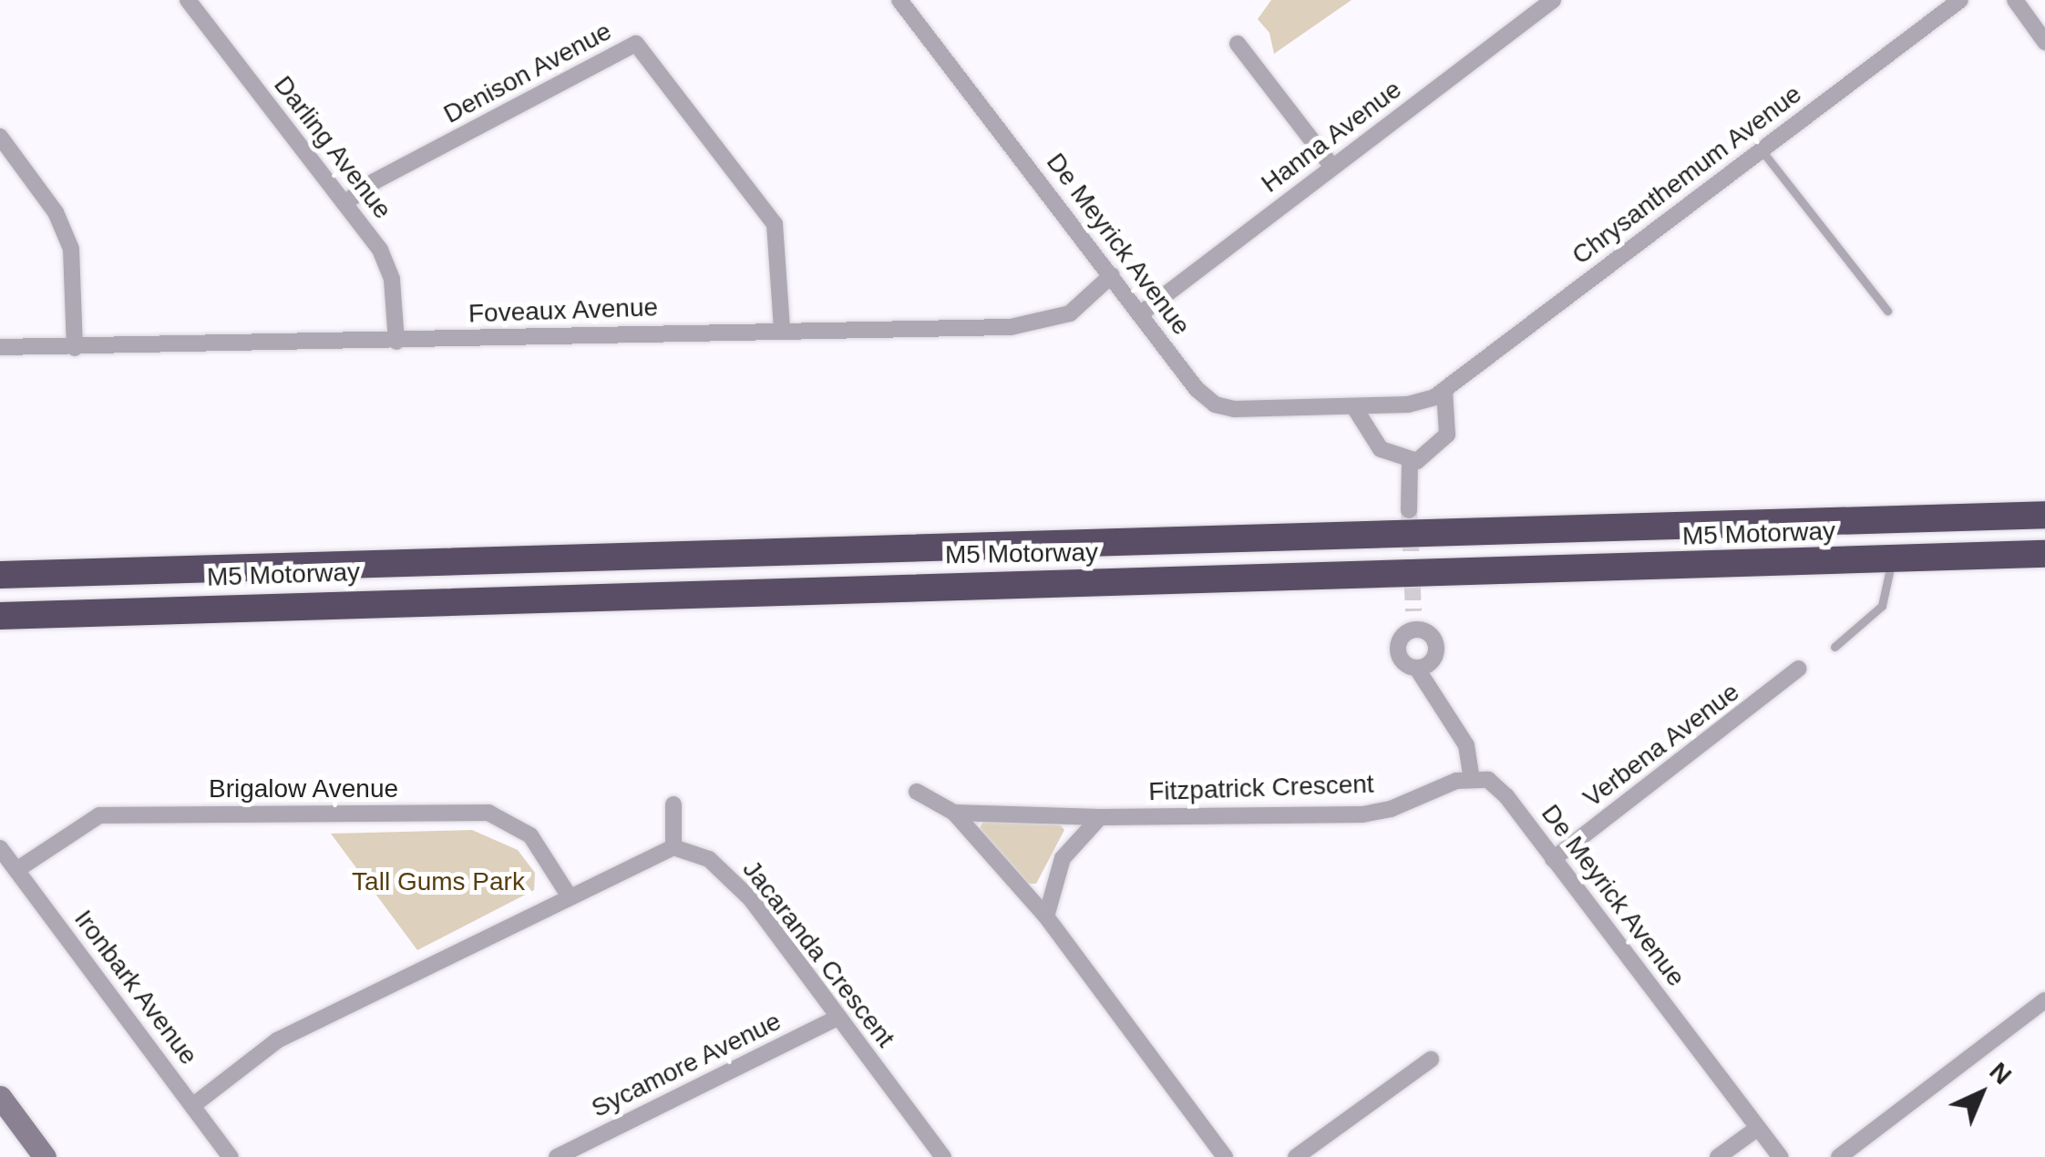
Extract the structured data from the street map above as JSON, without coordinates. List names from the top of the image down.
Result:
{
  "streets": {
    "highway": ["M5 Motorway"],
    "street": [
      "Denison Avenue",
      "Hanna Avenue",
      "Darling Avenue",
      "Chrysanthemum Avenue",
      "De Meyrick Avenue",
      "Foveaux Avenue",
      "Verbena Avenue",
      "Fitzpatrick Crescent",
      "Brigalow Avenue",
      "Jacaranda Crescent",
      "Ironbark Avenue",
      "Sycamore Avenue"
    ]
  },
  "crossings": [
    ["Denison Avenue", "Darling Avenue"],
    ["Denison Avenue", "Foveaux Avenue"],
    ["Hanna Avenue", "De Meyrick Avenue"],
    ["Darling Avenue", "Foveaux Avenue"],
    ["Chrysanthemum Avenue", "De Meyrick Avenue"],
    ["De Meyrick Avenue", "Foveaux Avenue"],
    ["De Meyrick Avenue", "Verbena Avenue"],
    ["De Meyrick Avenue", "Fitzpatrick Crescent"],
    ["Brigalow Avenue", "Ironbark Avenue"],
    ["Jacaranda Crescent", "Sycamore Avenue"]
  ],
  "parks": ["Tall Gums Park"],
  "north": "top right"
}
